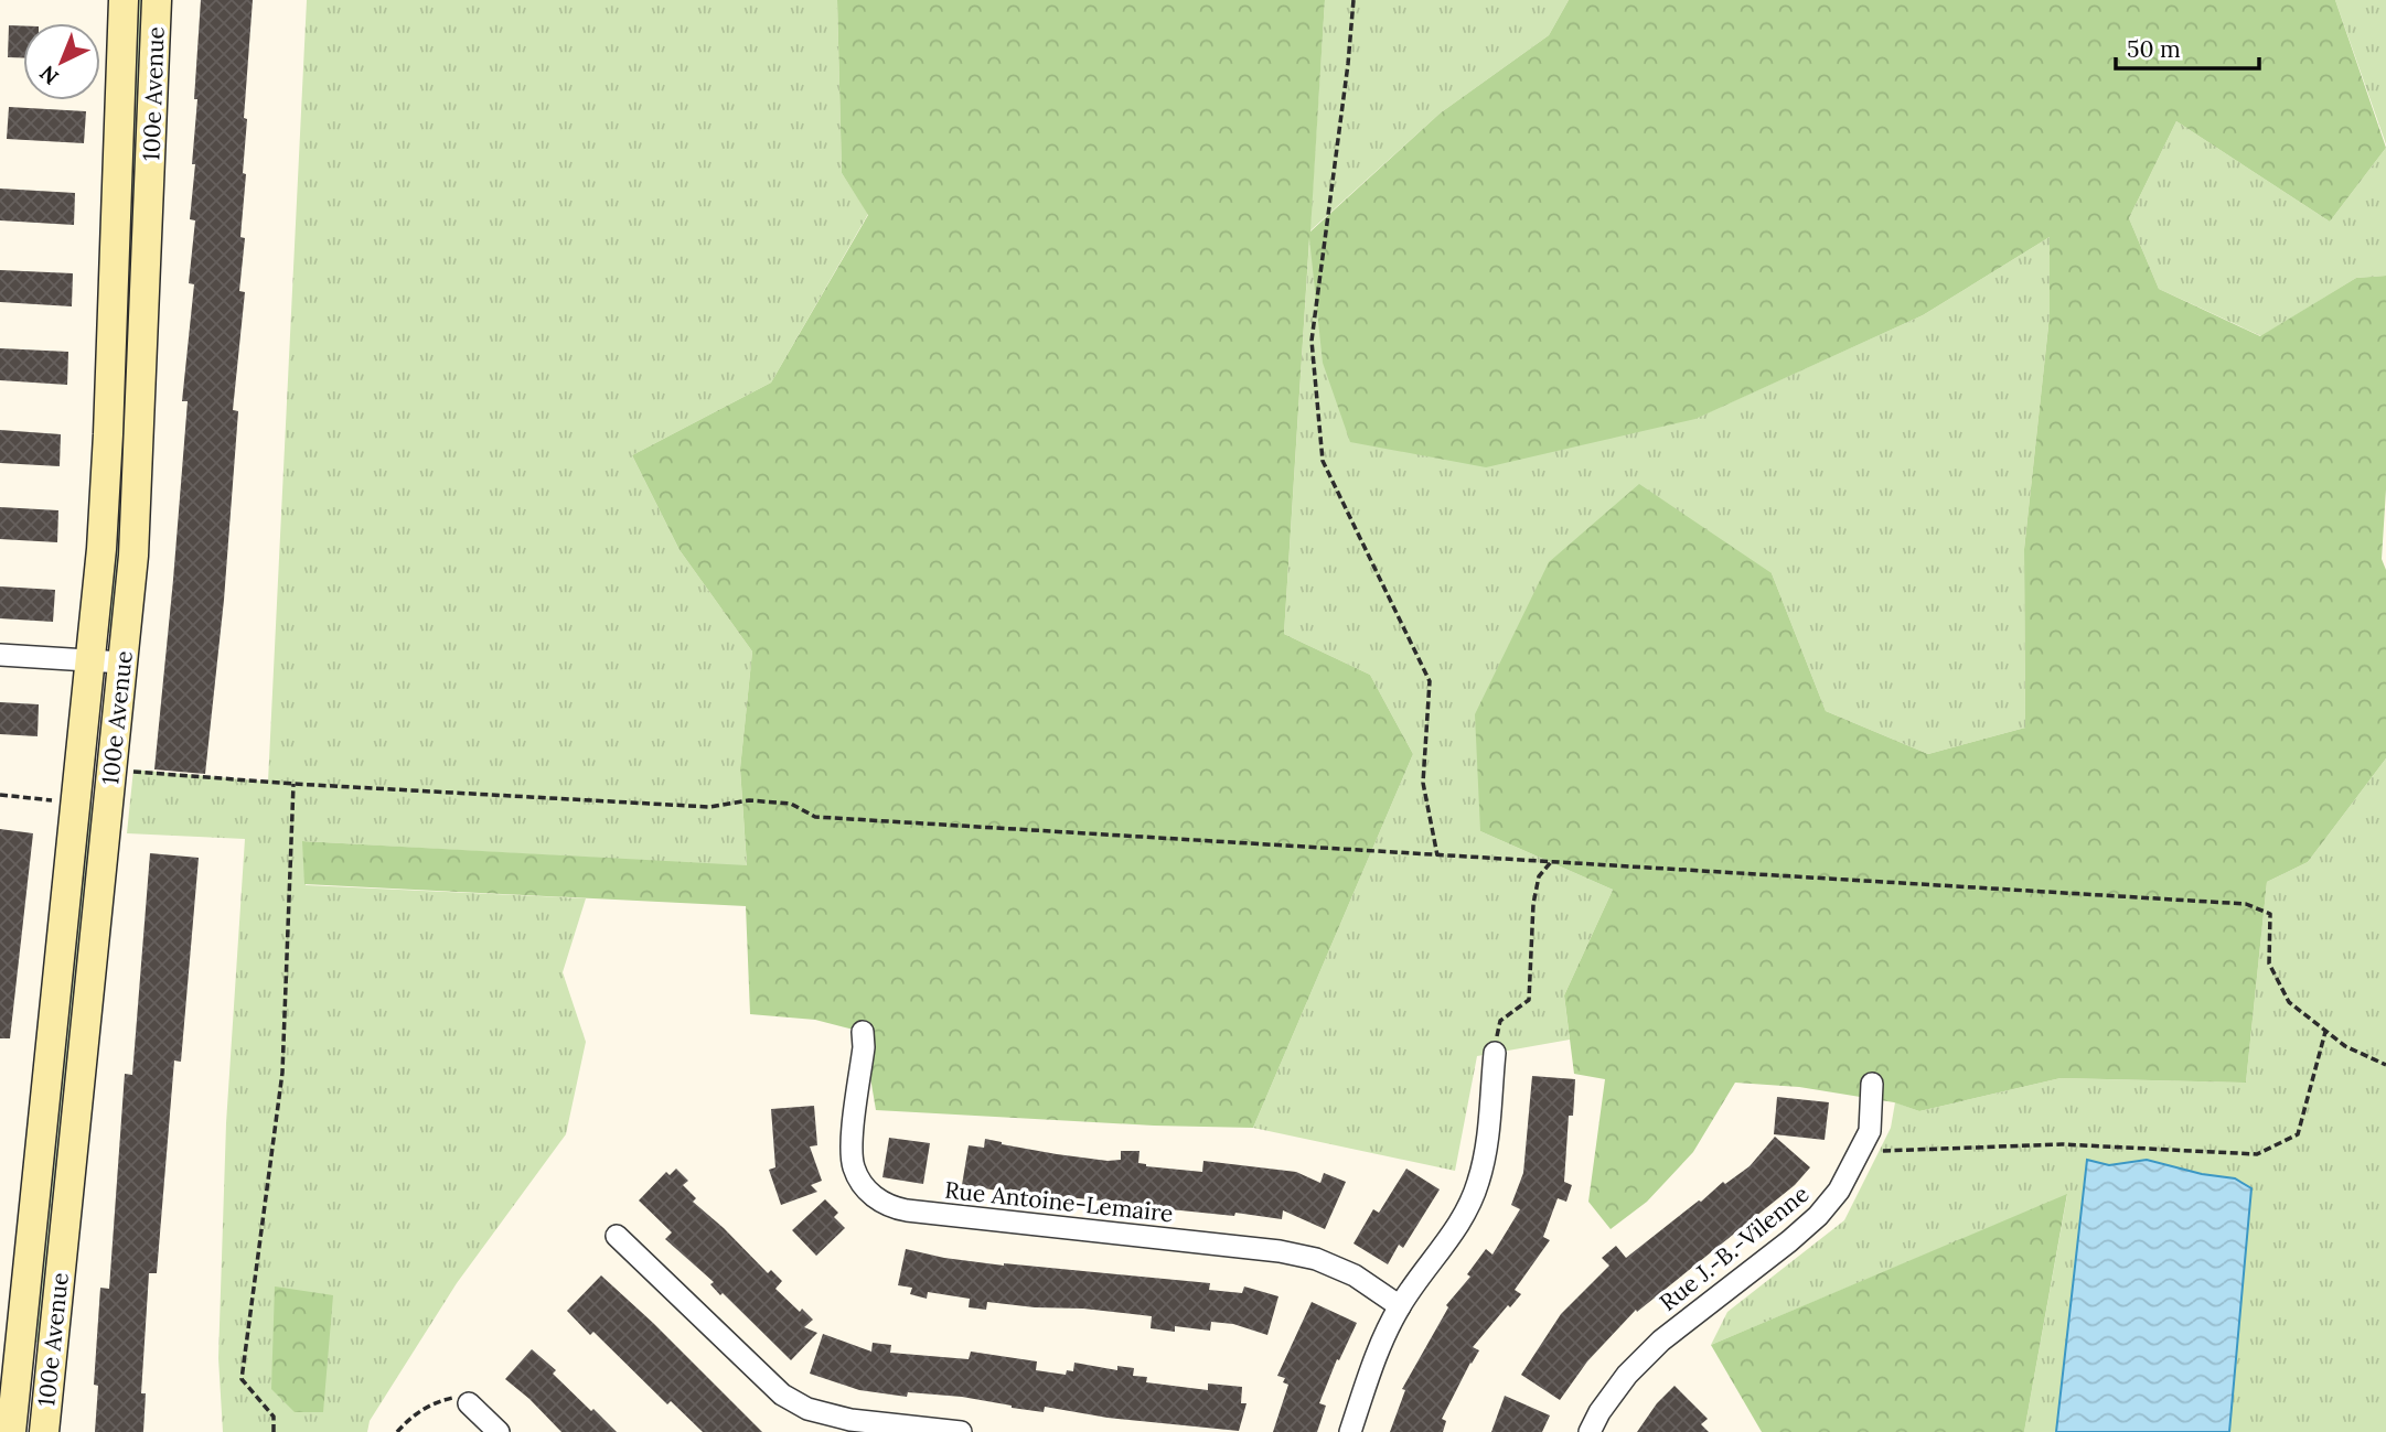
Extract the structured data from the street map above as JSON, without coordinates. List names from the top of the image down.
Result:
{
  "streets": {
    "street": ["100e Avenue", "Rue Antoine-Lemaire", "Rue J.-B.-Vilenne"]
  },
  "scale_bar": "50 m",
  "north": "bottom left"
}
